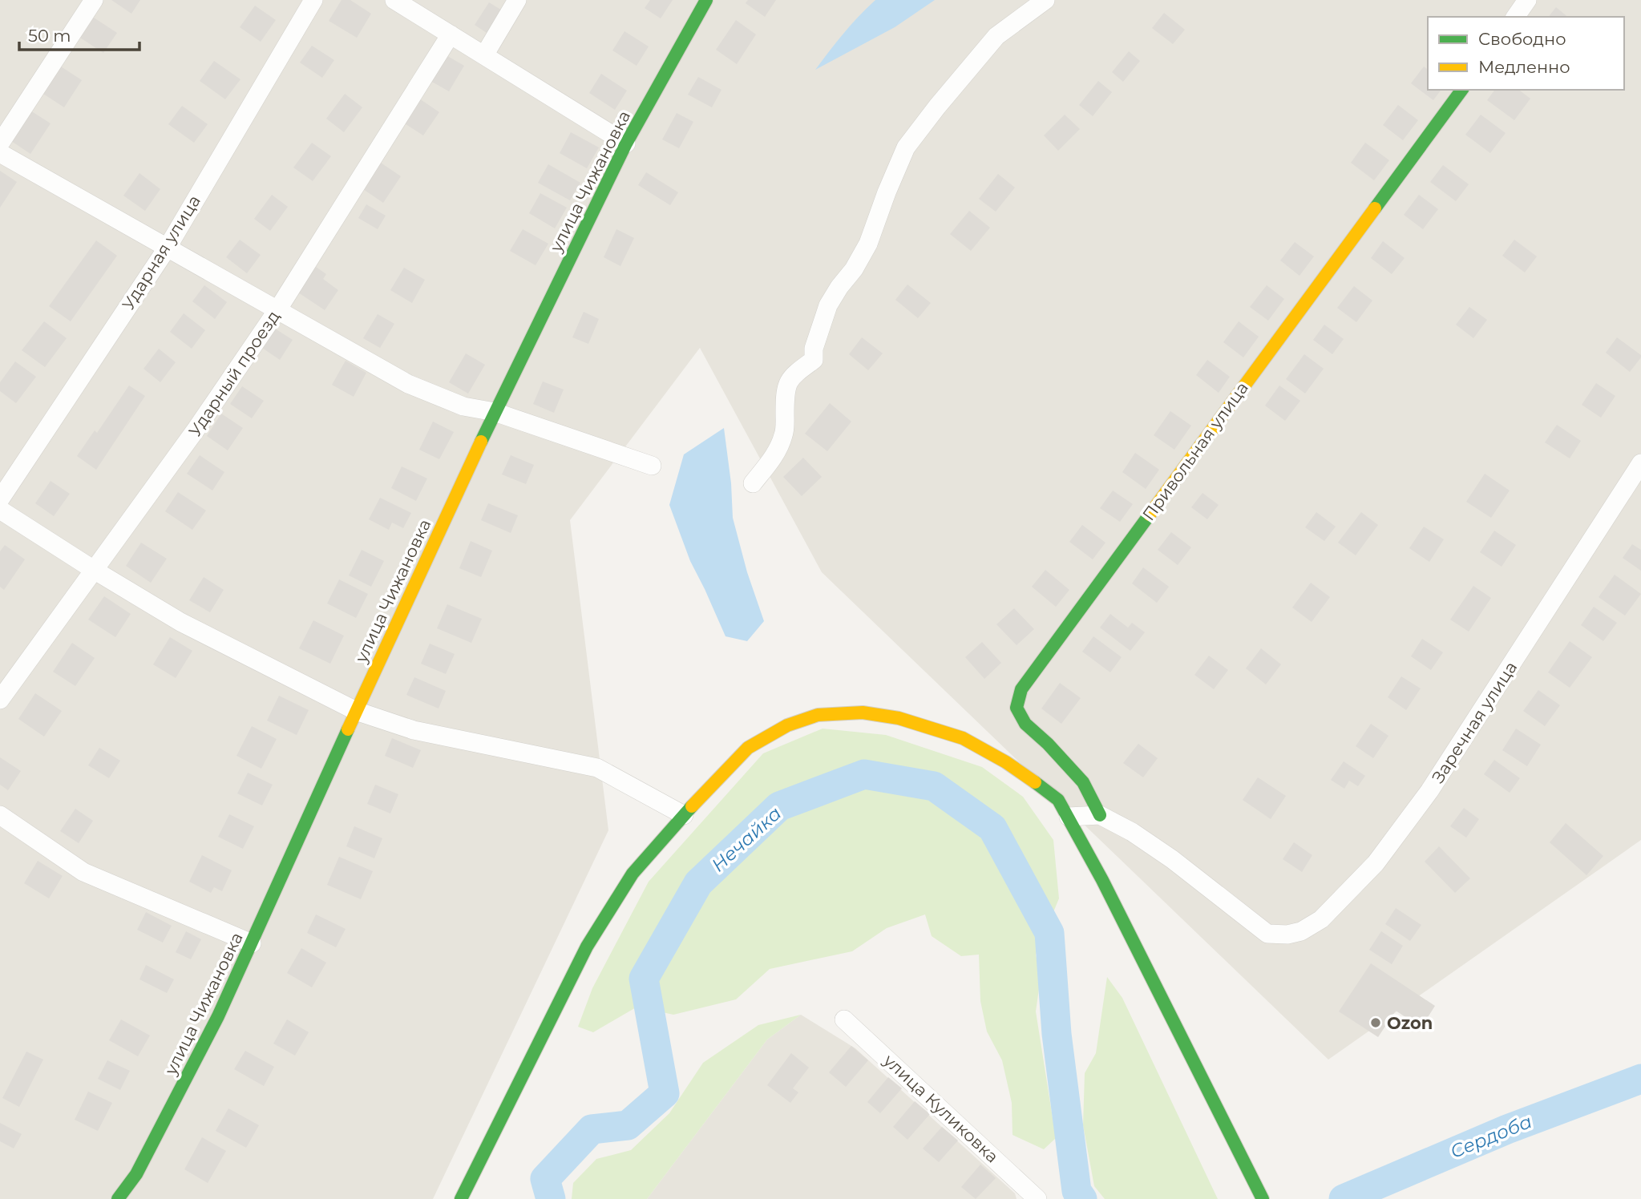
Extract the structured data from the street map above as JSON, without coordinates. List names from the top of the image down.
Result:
{
  "streets": {
    "street": [
      "улица Чижановка",
      "Ударная улица",
      "Ударный проезд",
      "Привольная улица",
      "Заречная улица",
      "улица Куликовка"
    ]
  },
  "crossings": [
    ["Привольная улица", "Заречная улица"]
  ],
  "water": ["Нечайка", "Сердоба"],
  "places": ["Ozon"],
  "legend": ["Свободно", "Медленно"],
  "scale_bar": "50 m"
}
